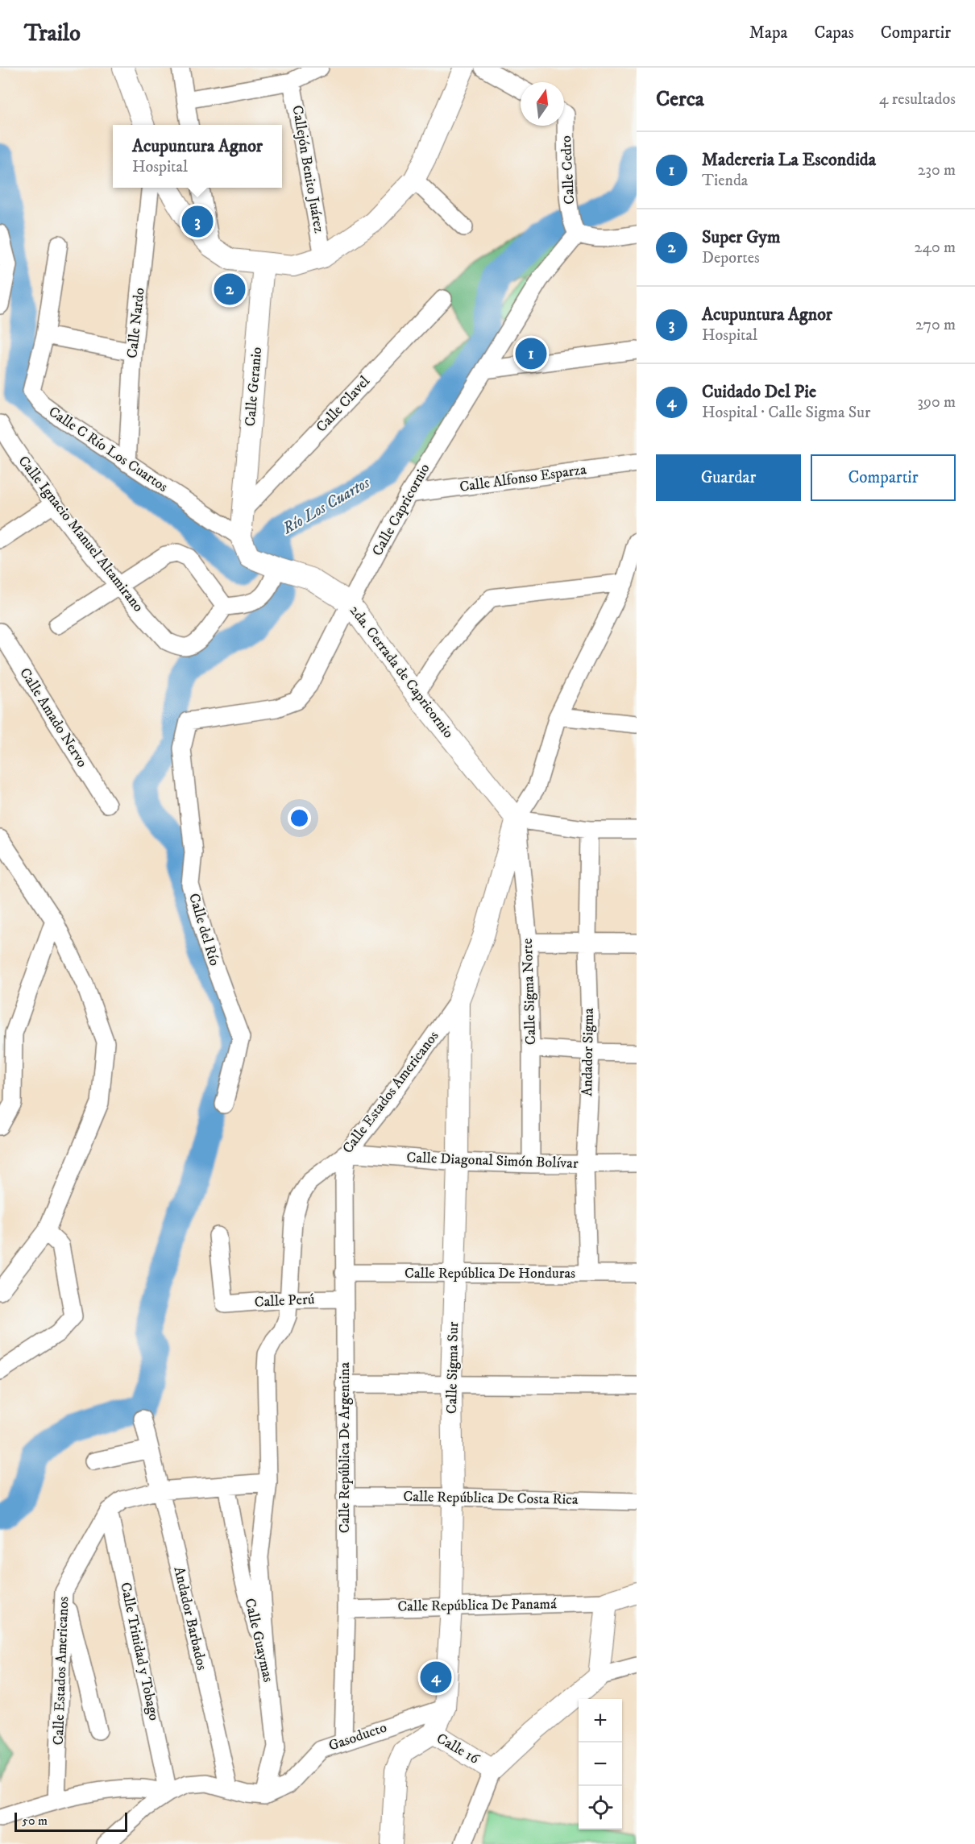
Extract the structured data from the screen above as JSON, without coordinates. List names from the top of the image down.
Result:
{
  "streets": {
    "main road": [
      "Calle Geranio",
      "2da. Cerrada de Capricornio",
      "Calle Estados Americanos",
      "Calle Sigma Sur",
      "Calle 16"
    ],
    "street": [
      "Callejón Benito Juárez",
      "Calle Cedro",
      "Calle Nardo",
      "Calle Clavel",
      "Calle C Río Los Cuartos",
      "Calle Alfonso Esparza",
      "Calle Capricornio",
      "Calle Ignacio Manuel Altamirano",
      "Calle Amado Nervo",
      "Calle del Río",
      "Calle Sigma Norte",
      "Andador Sigma",
      "Calle Diagonal Simón Bolívar",
      "Calle República De Honduras",
      "Calle Perú",
      "Calle República De Argentina",
      "Calle República De Costa Rica",
      "Calle República De Panamá",
      "Andador Barbados",
      "Calle Guaymas",
      "Calle Trinidad y Tobago",
      "Gasoducto"
    ]
  },
  "crossings": [
    ["Calle Cedro", "Calle Capricornio"],
    ["Calle Nardo", "Calle C Río Los Cuartos"],
    ["Calle Geranio", "Calle Clavel"],
    ["Calle Geranio", "2da. Cerrada de Capricornio"],
    ["Calle Clavel", "2da. Cerrada de Capricornio"],
    ["Calle C Río Los Cuartos", "2da. Cerrada de Capricornio"],
    ["Calle Alfonso Esparza", "Calle Capricornio"],
    ["Calle Capricornio", "2da. Cerrada de Capricornio"],
    ["Calle Capricornio", "Calle del Río"],
    ["2da. Cerrada de Capricornio", "Calle Sigma Norte"],
    ["2da. Cerrada de Capricornio", "Calle Estados Americanos"],
    ["Calle Sigma Norte", "Calle Estados Americanos"],
    ["Calle Sigma Norte", "Calle Diagonal Simón Bolívar"],
    ["Andador Sigma", "Calle Diagonal Simón Bolívar"],
    ["Andador Sigma", "Calle República De Honduras"],
    ["Calle Estados Americanos", "Calle Diagonal Simón Bolívar"],
    ["Calle Estados Americanos", "Calle Perú"],
    ["Calle Estados Americanos", "Calle Sigma Sur"],
    ["Calle Estados Americanos", "Calle República De Argentina"],
    ["Calle Estados Americanos", "Andador Barbados"],
    ["Calle Estados Americanos", "Calle Guaymas"],
    ["Calle Estados Americanos", "Calle Trinidad y Tobago"],
    ["Calle Diagonal Simón Bolívar", "Calle Sigma Sur"],
    ["Calle Diagonal Simón Bolívar", "Calle República De Argentina"],
    ["Calle República De Honduras", "Calle Sigma Sur"],
    ["Calle República De Honduras", "Calle República De Argentina"],
    ["Calle Perú", "Calle República De Argentina"],
    ["Calle Sigma Sur", "Calle República De Costa Rica"],
    ["Calle Sigma Sur", "Calle República De Panamá"],
    ["Calle Sigma Sur", "Gasoducto"],
    ["Calle Sigma Sur", "Calle 16"],
    ["Calle República De Argentina", "Calle República De Costa Rica"],
    ["Calle República De Argentina", "Calle República De Panamá"],
    ["Calle República De Argentina", "Gasoducto"],
    ["Calle Guaymas", "Gasoducto"]
  ],
  "water": ["Río Los Cuartos"],
  "scale_bar": "50 m",
  "north": "top",
  "page": {
    "header": "Trailo",
    "nav": ["Mapa", "Capas", "Compartir"],
    "heading": ["Cerca", "4 resultados"],
    "popup": ["Acupuntura Agnor", "Hospital"],
    "list": [
      {
        "mark": "1",
        "name": "Madereria La Escondida",
        "note": "Tienda",
        "value": "230 m"
      },
      {
        "mark": "2",
        "name": "Super Gym",
        "note": "Deportes",
        "value": "240 m"
      },
      {
        "mark": "3",
        "name": "Acupuntura Agnor",
        "note": "Hospital",
        "value": "270 m"
      },
      {
        "mark": "4",
        "name": "Cuidado Del Pie",
        "note": "Hospital · Calle Sigma Sur",
        "value": "390 m"
      }
    ],
    "pins": [
      "3",
      "2",
      "1",
      "4"
    ],
    "buttons": ["Guardar", "Compartir"],
    "map_buttons": ["+", "−"],
    "scale": "50 m"
  }
}
